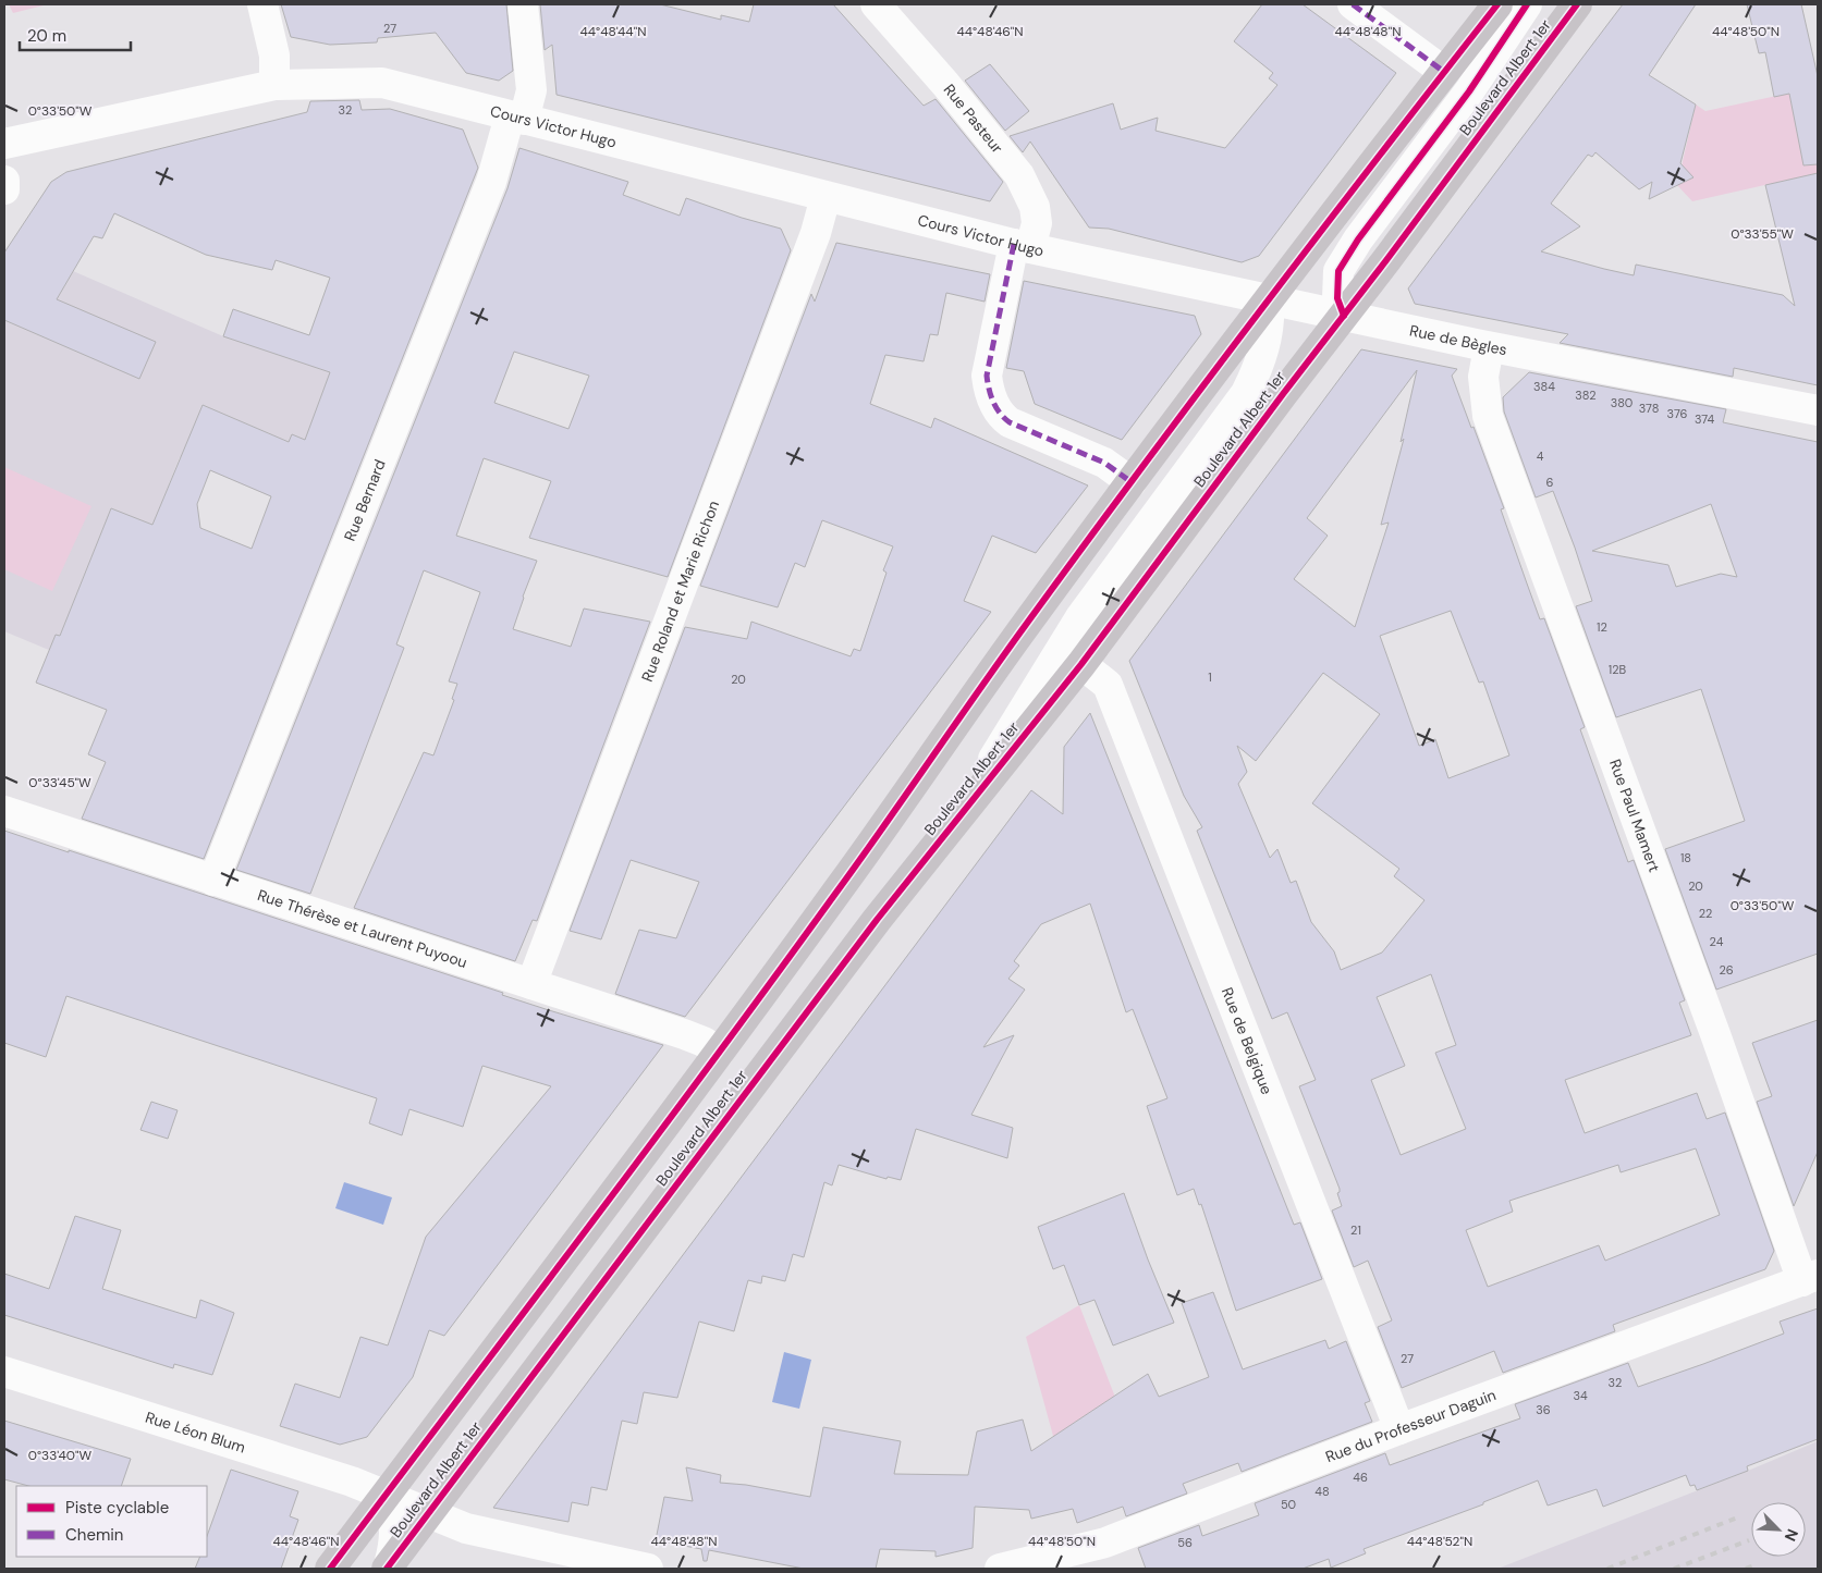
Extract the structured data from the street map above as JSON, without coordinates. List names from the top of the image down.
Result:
{
  "streets": {
    "main road": ["Boulevard Albert 1er"],
    "street": [
      "Rue Pasteur",
      "Cours Victor Hugo",
      "Rue de Bègles",
      "Rue Bernard",
      "Rue Roland et Marie Richon",
      "Rue Paul Mamert",
      "Rue Thérèse et Laurent Puyoou",
      "Rue de Belgique",
      "Rue du Professeur Daguin",
      "Rue Léon Blum"
    ]
  },
  "crossings": [
    ["Boulevard Albert 1er", "Rue Pasteur"],
    ["Boulevard Albert 1er", "Rue de Bègles"],
    ["Boulevard Albert 1er", "Rue Thérèse et Laurent Puyoou"],
    ["Boulevard Albert 1er", "Rue de Belgique"],
    ["Boulevard Albert 1er", "Rue Léon Blum"],
    ["Rue Pasteur", "Cours Victor Hugo"],
    ["Cours Victor Hugo", "Rue de Bègles"],
    ["Cours Victor Hugo", "Rue Bernard"],
    ["Cours Victor Hugo", "Rue Roland et Marie Richon"],
    ["Rue de Bègles", "Rue Paul Mamert"],
    ["Rue Bernard", "Rue Thérèse et Laurent Puyoou"],
    ["Rue Roland et Marie Richon", "Rue Thérèse et Laurent Puyoou"],
    ["Rue Paul Mamert", "Rue du Professeur Daguin"],
    ["Rue de Belgique", "Rue du Professeur Daguin"]
  ],
  "house_numbers": [
    "27",
    "32",
    "384",
    "382",
    "380",
    "378",
    "376",
    "374",
    "4",
    "6",
    "12",
    "12B",
    "1",
    "20",
    "18",
    "20",
    "22",
    "24",
    "26",
    "21",
    "27",
    "32",
    "34",
    "36",
    "46",
    "48",
    "50",
    "56"
  ],
  "legend": ["Piste cyclable", "Chemin"],
  "scale_bar": "20 m",
  "north": "bottom right",
  "coordinates": [
    "44°48'44\"N",
    "44°48'46\"N",
    "44°48'48\"N",
    "44°48'50\"N",
    "0°33'50\"W",
    "0°33'55\"W",
    "0°33'45\"W",
    "0°33'40\"W",
    "44°48'52\"N"
  ]
}
